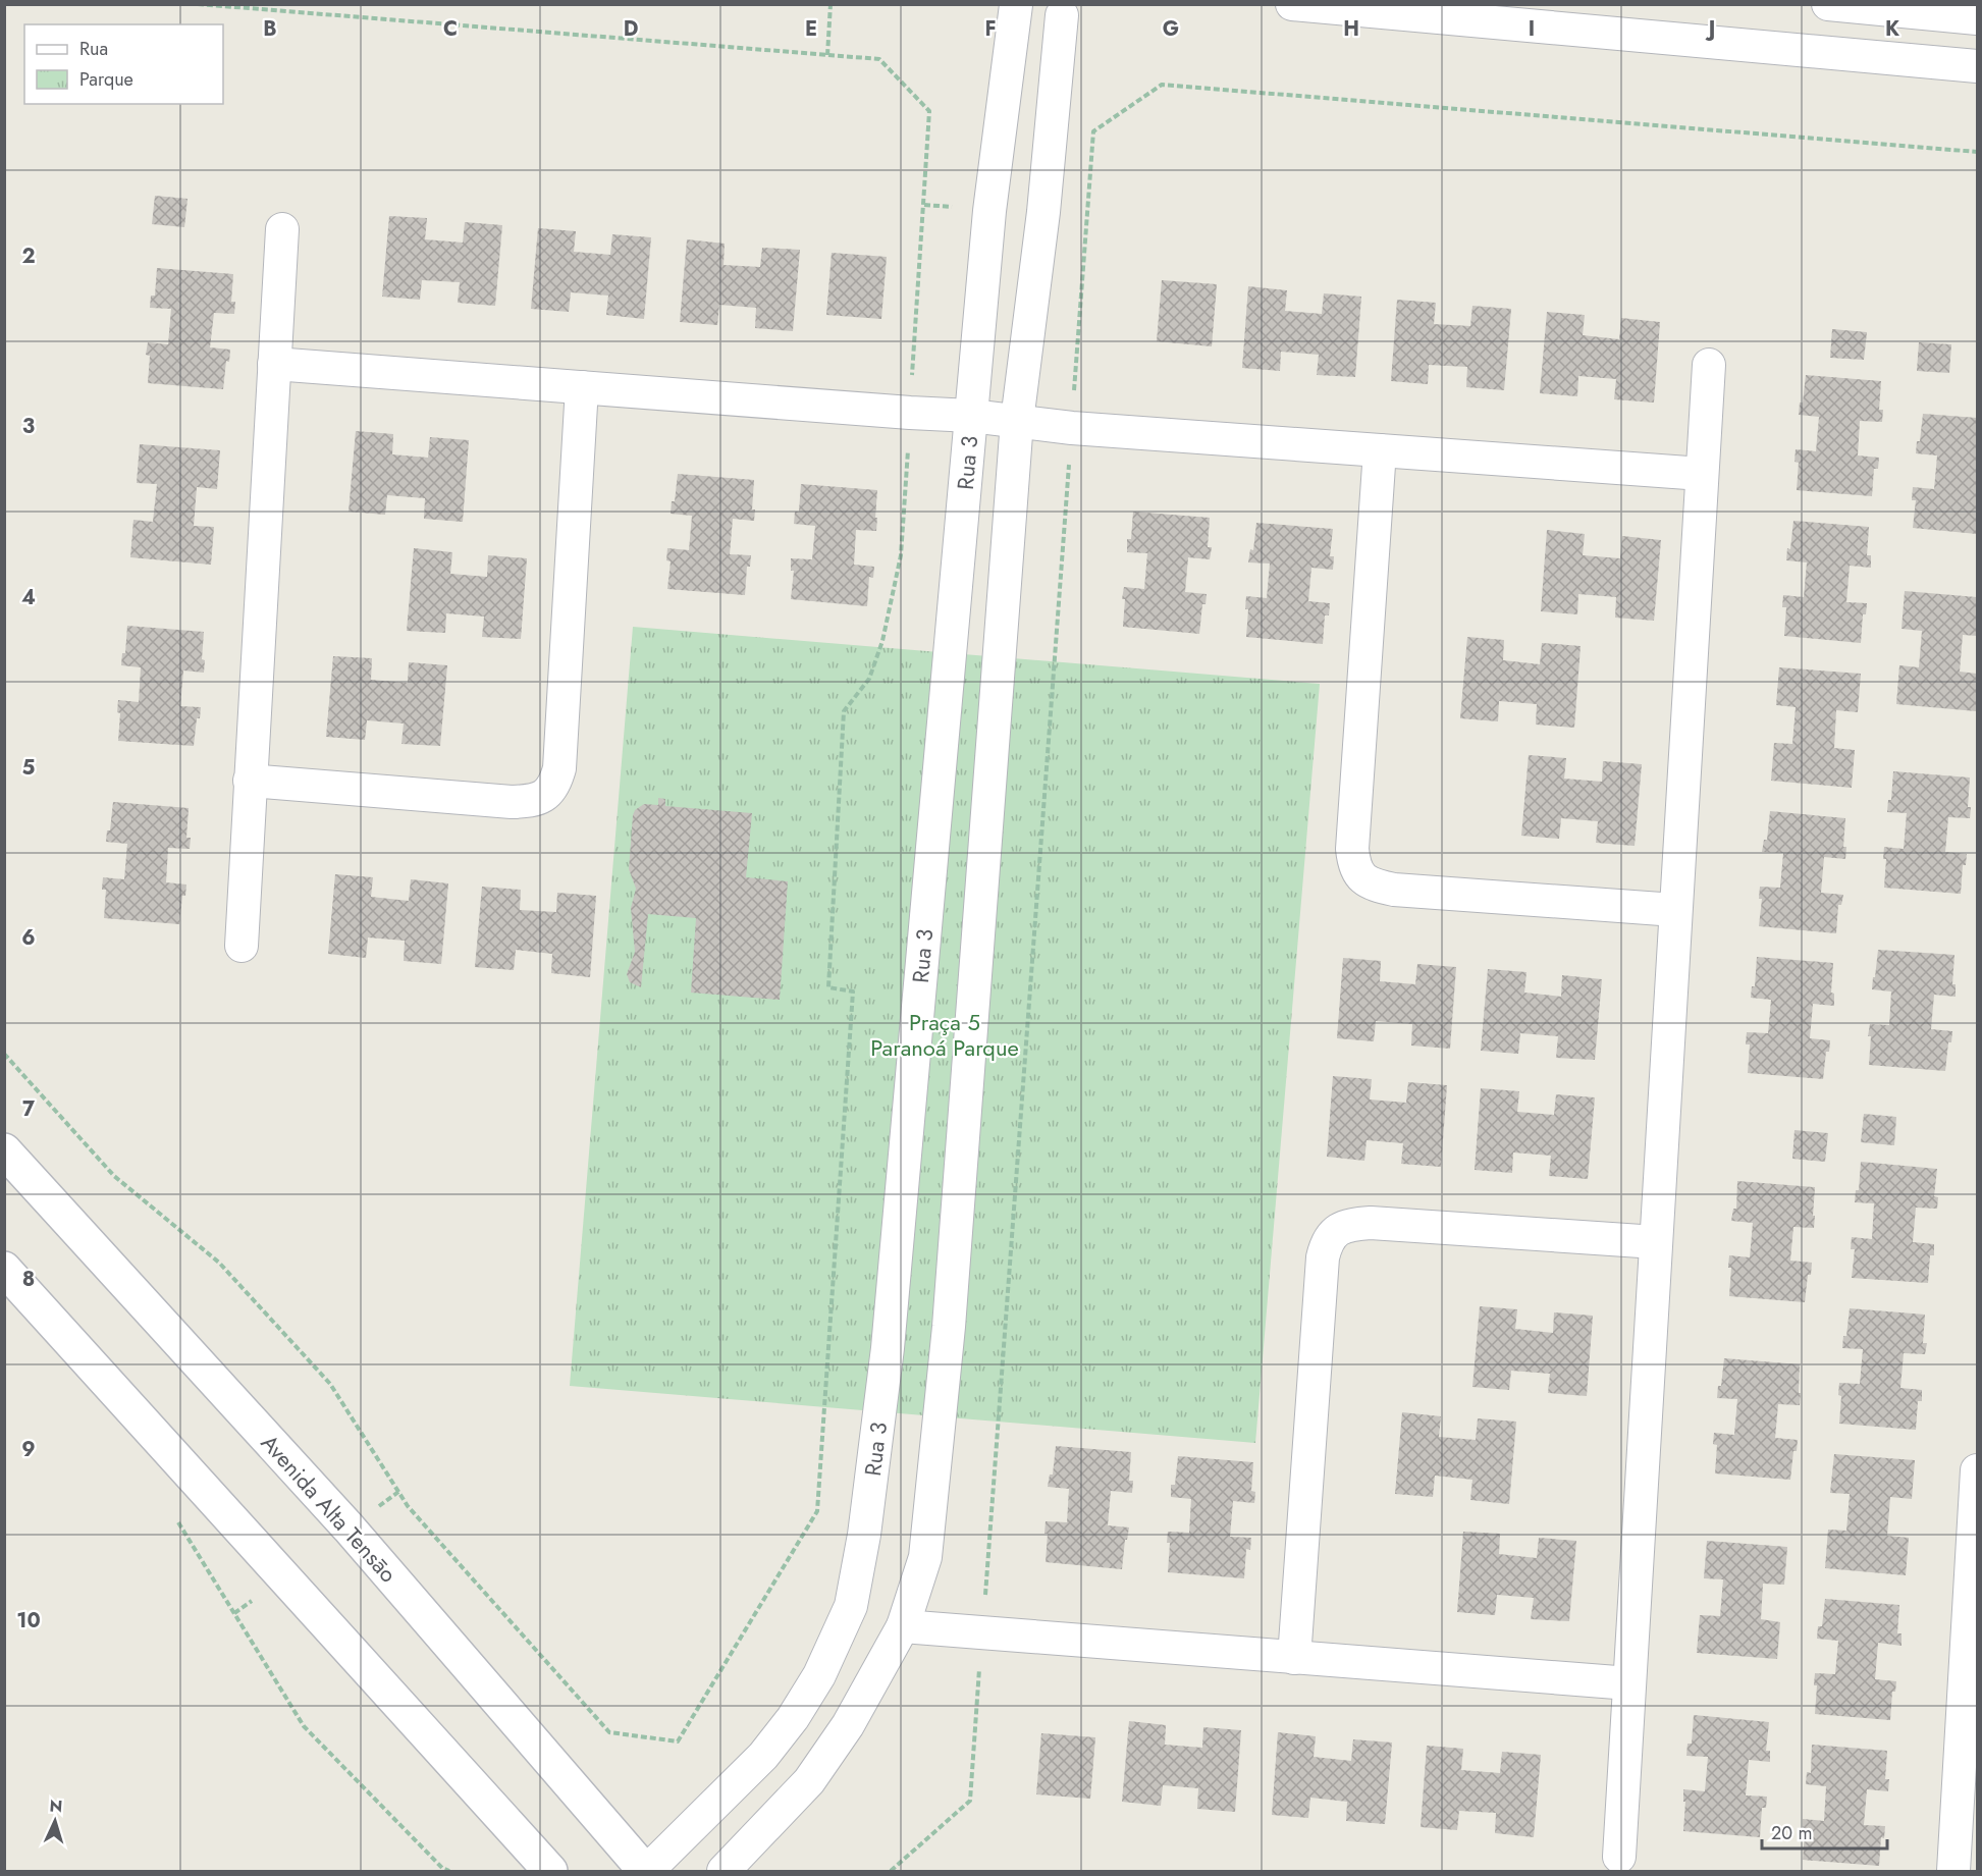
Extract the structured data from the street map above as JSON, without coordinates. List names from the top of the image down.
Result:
{
  "streets": {
    "street": ["Rua 3", "Avenida Alta Tensāo"]
  },
  "crossings": [
    ["Rua 3", "Avenida Alta Tensāo"]
  ],
  "parks": ["Praça 5 Paranoá Parque"],
  "legend": ["Rua", "Parque"],
  "scale_bar": "20 m",
  "north": "top",
  "grid": {
    "columns": [
      "B",
      "C",
      "D",
      "E",
      "F",
      "G",
      "H",
      "I",
      "J",
      "K"
    ],
    "rows": [
      "2",
      "3",
      "4",
      "5",
      "6",
      "7",
      "8",
      "9",
      "10"
    ]
  }
}
